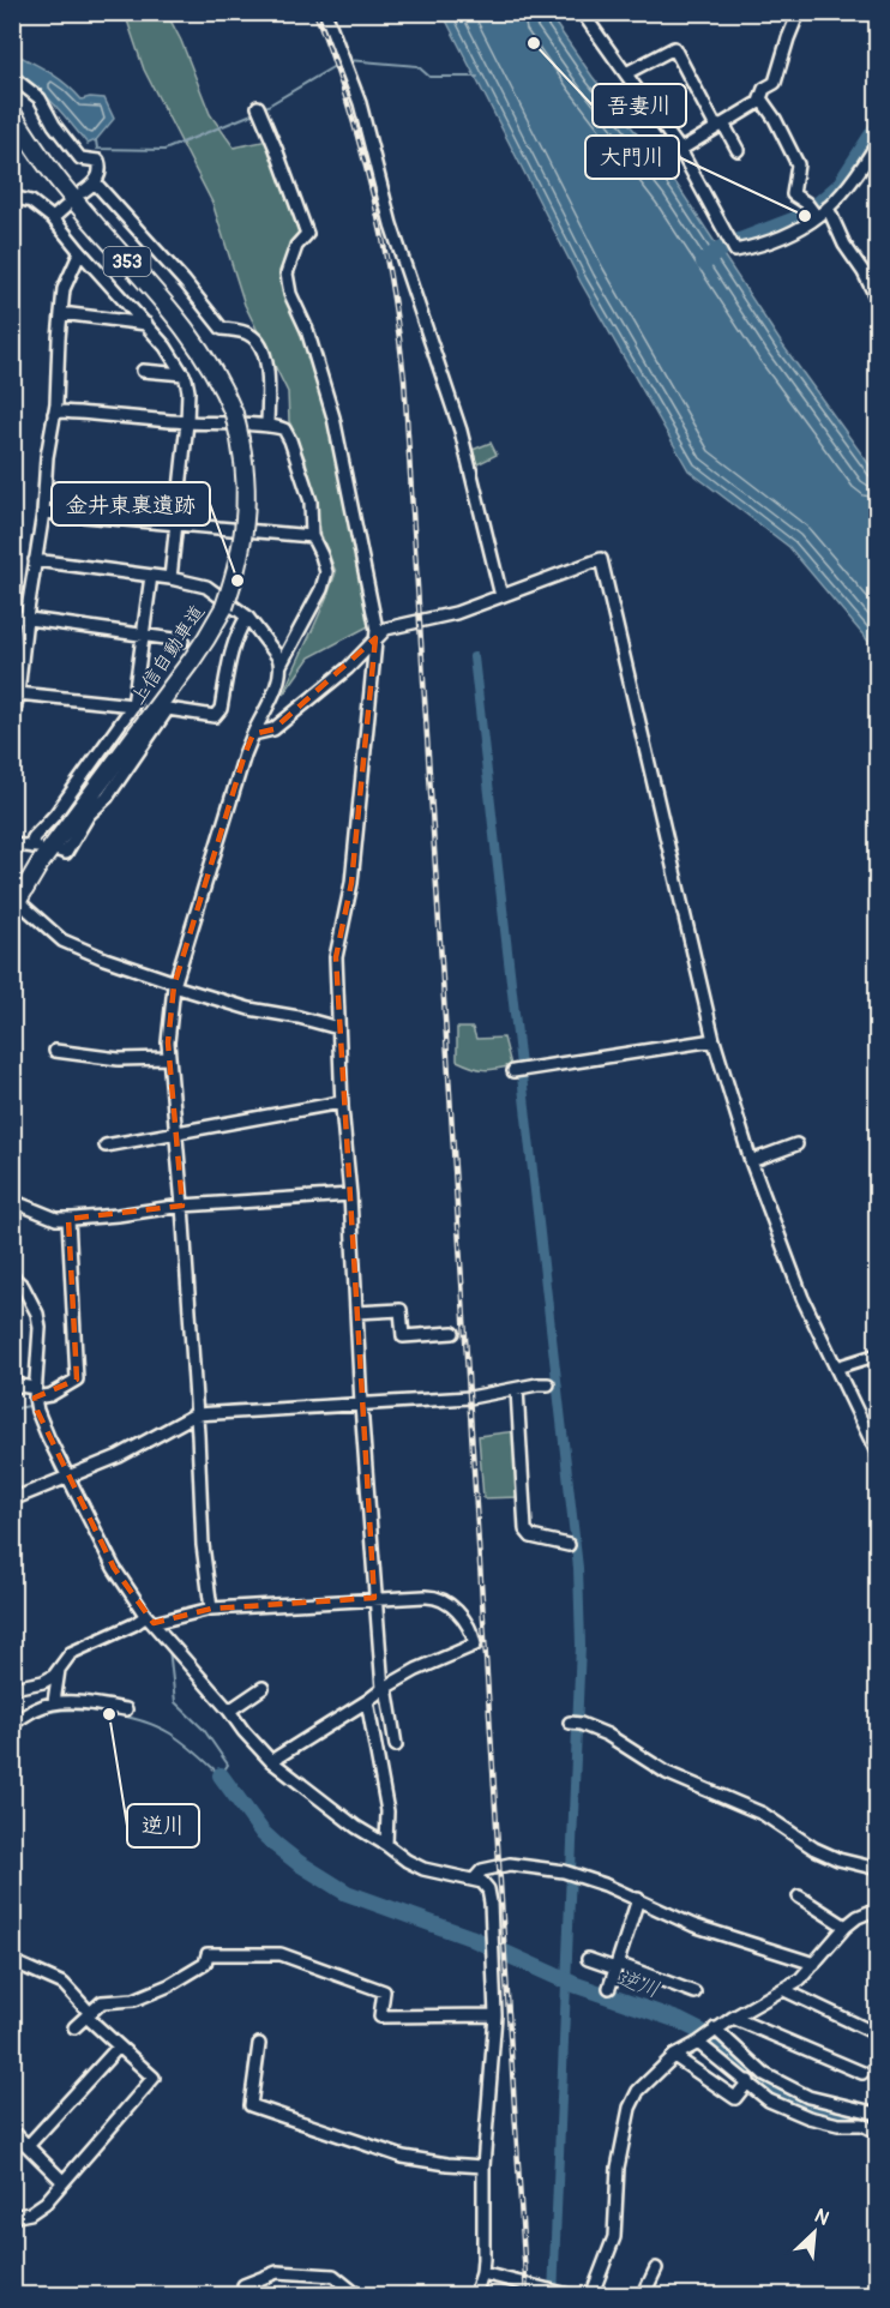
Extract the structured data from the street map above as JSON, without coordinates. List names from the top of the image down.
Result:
{
  "streets": {
    "highway": ["353", "上信自動車道"]
  },
  "water": ["逆川"],
  "places": [
    "吾妻川",
    "大門川",
    "金井東裏遺跡",
    "逆川"
  ],
  "north": "top right"
}
